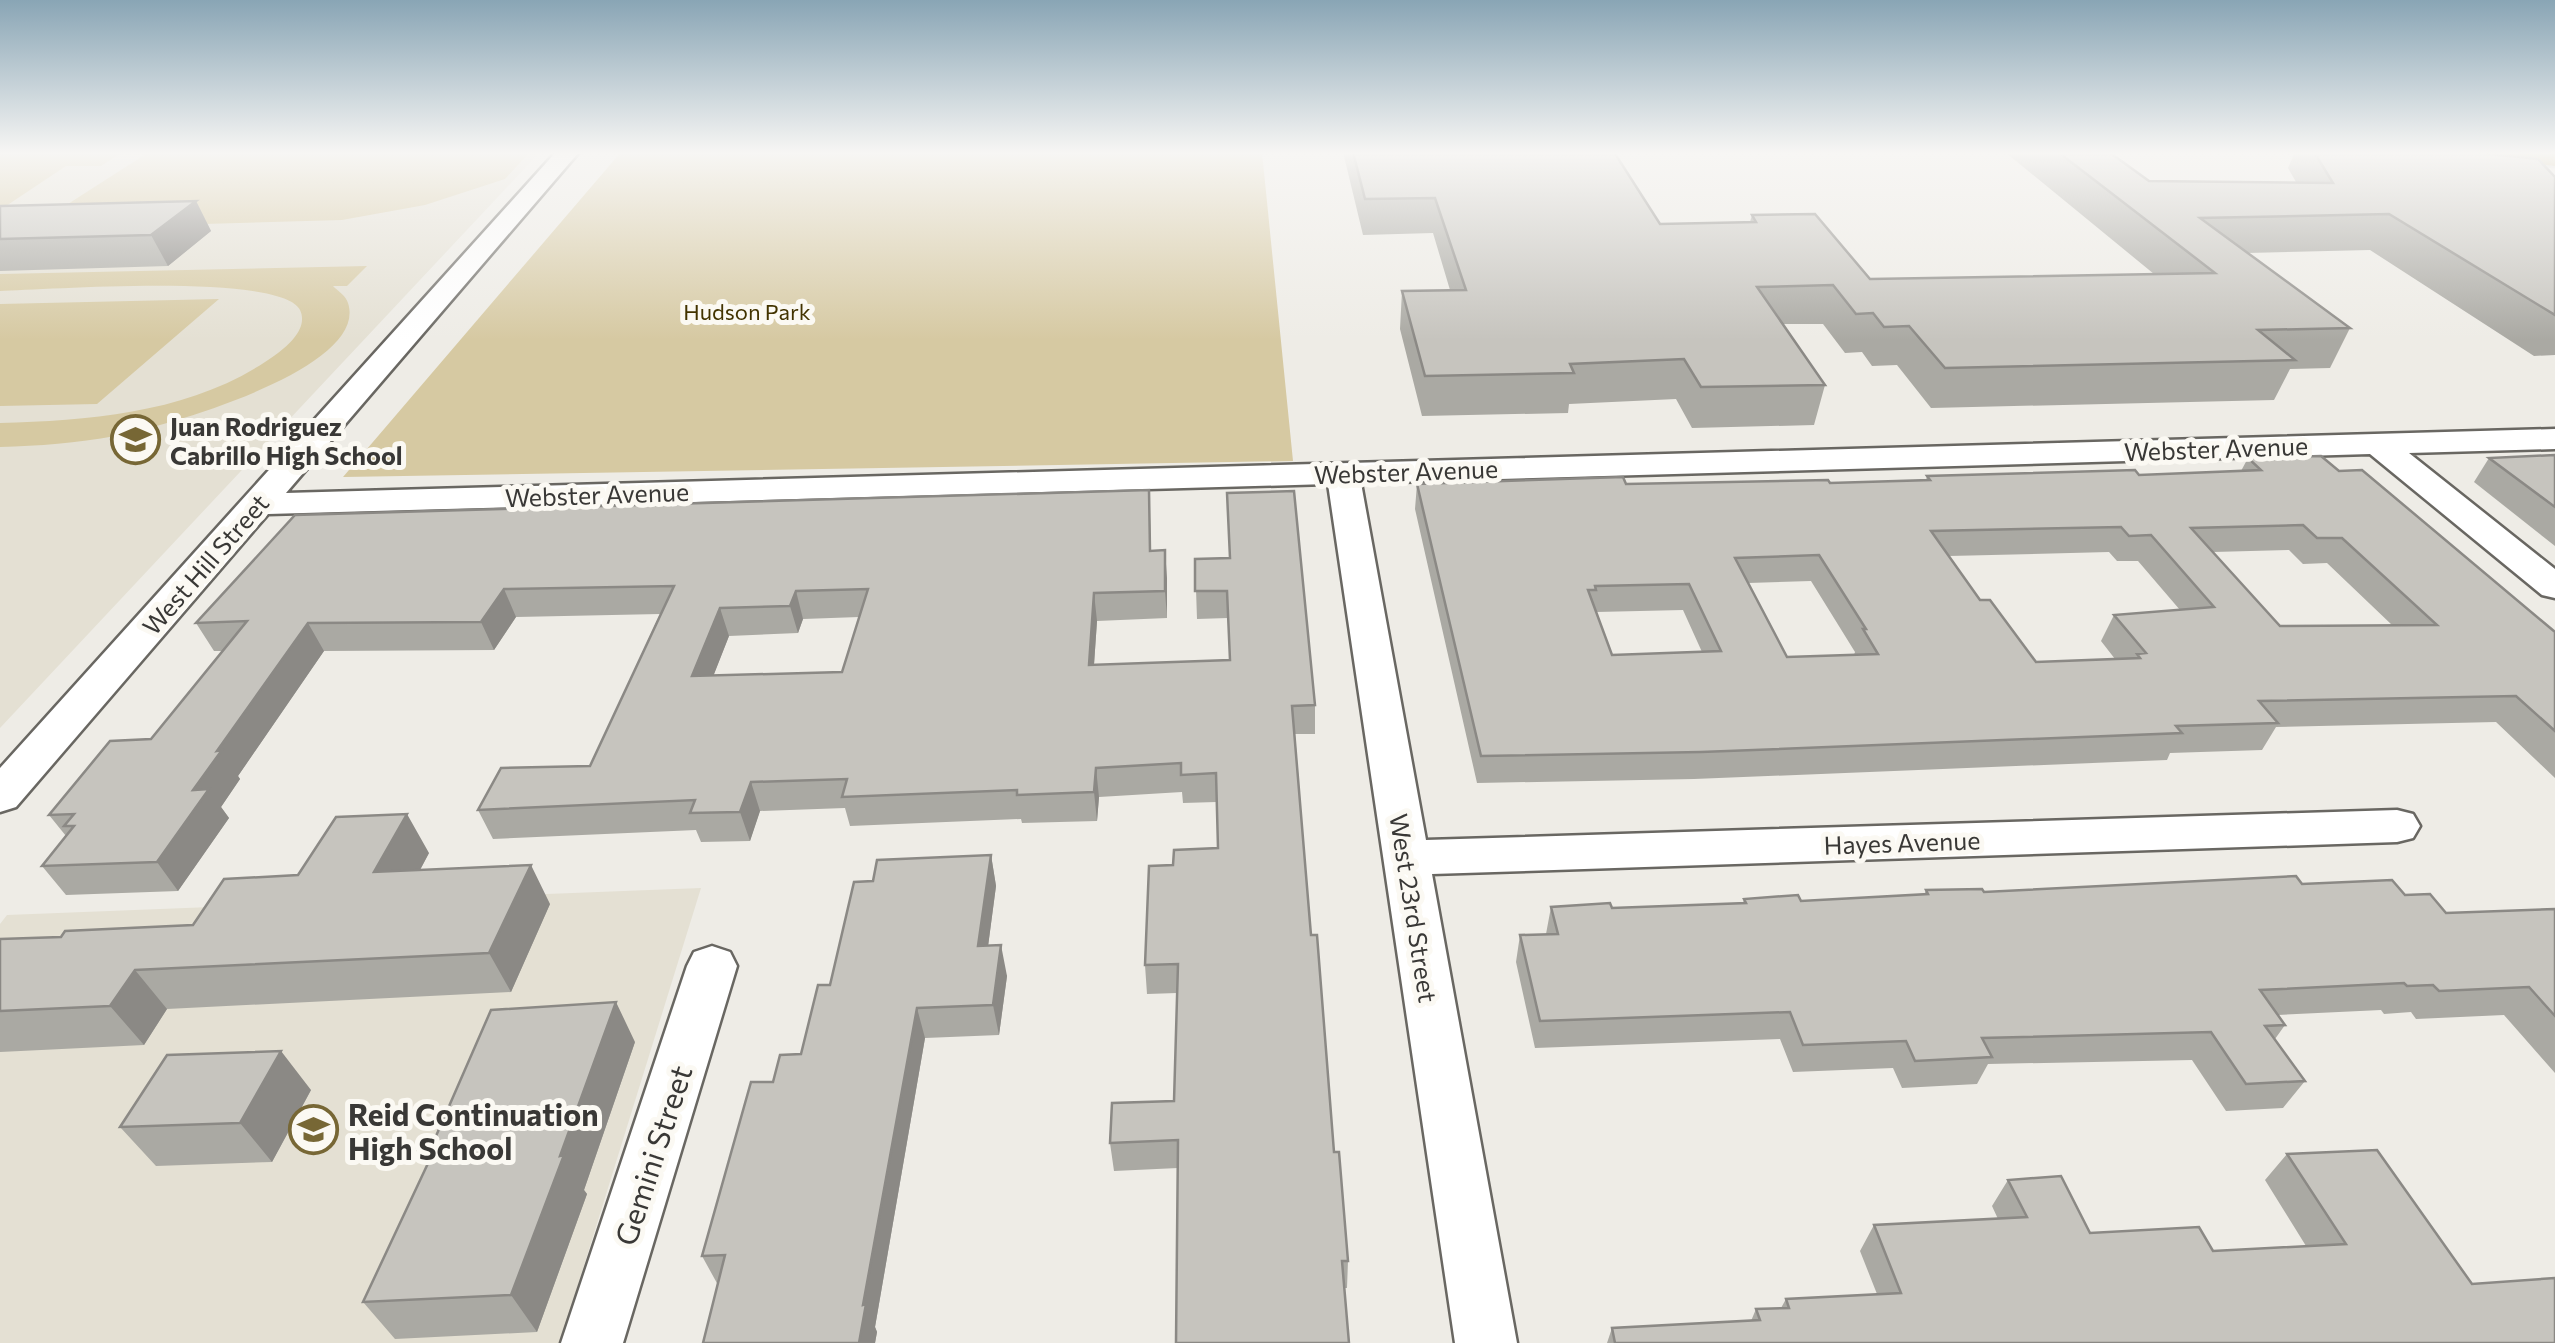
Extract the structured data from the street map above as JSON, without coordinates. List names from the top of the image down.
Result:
{
  "streets": {
    "street": [
      "Webster Avenue",
      "West Hill Street",
      "Hayes Avenue",
      "West 23rd Street",
      "Gemini Street"
    ]
  },
  "crossings": [
    ["Webster Avenue", "West Hill Street"],
    ["Webster Avenue", "West 23rd Street"],
    ["Hayes Avenue", "West 23rd Street"]
  ],
  "parks": ["Hudson Park"],
  "places": {
    "school or university": ["Juan Rodriguez Cabrillo High School", "Reid Continuation High School"]
  }
}
